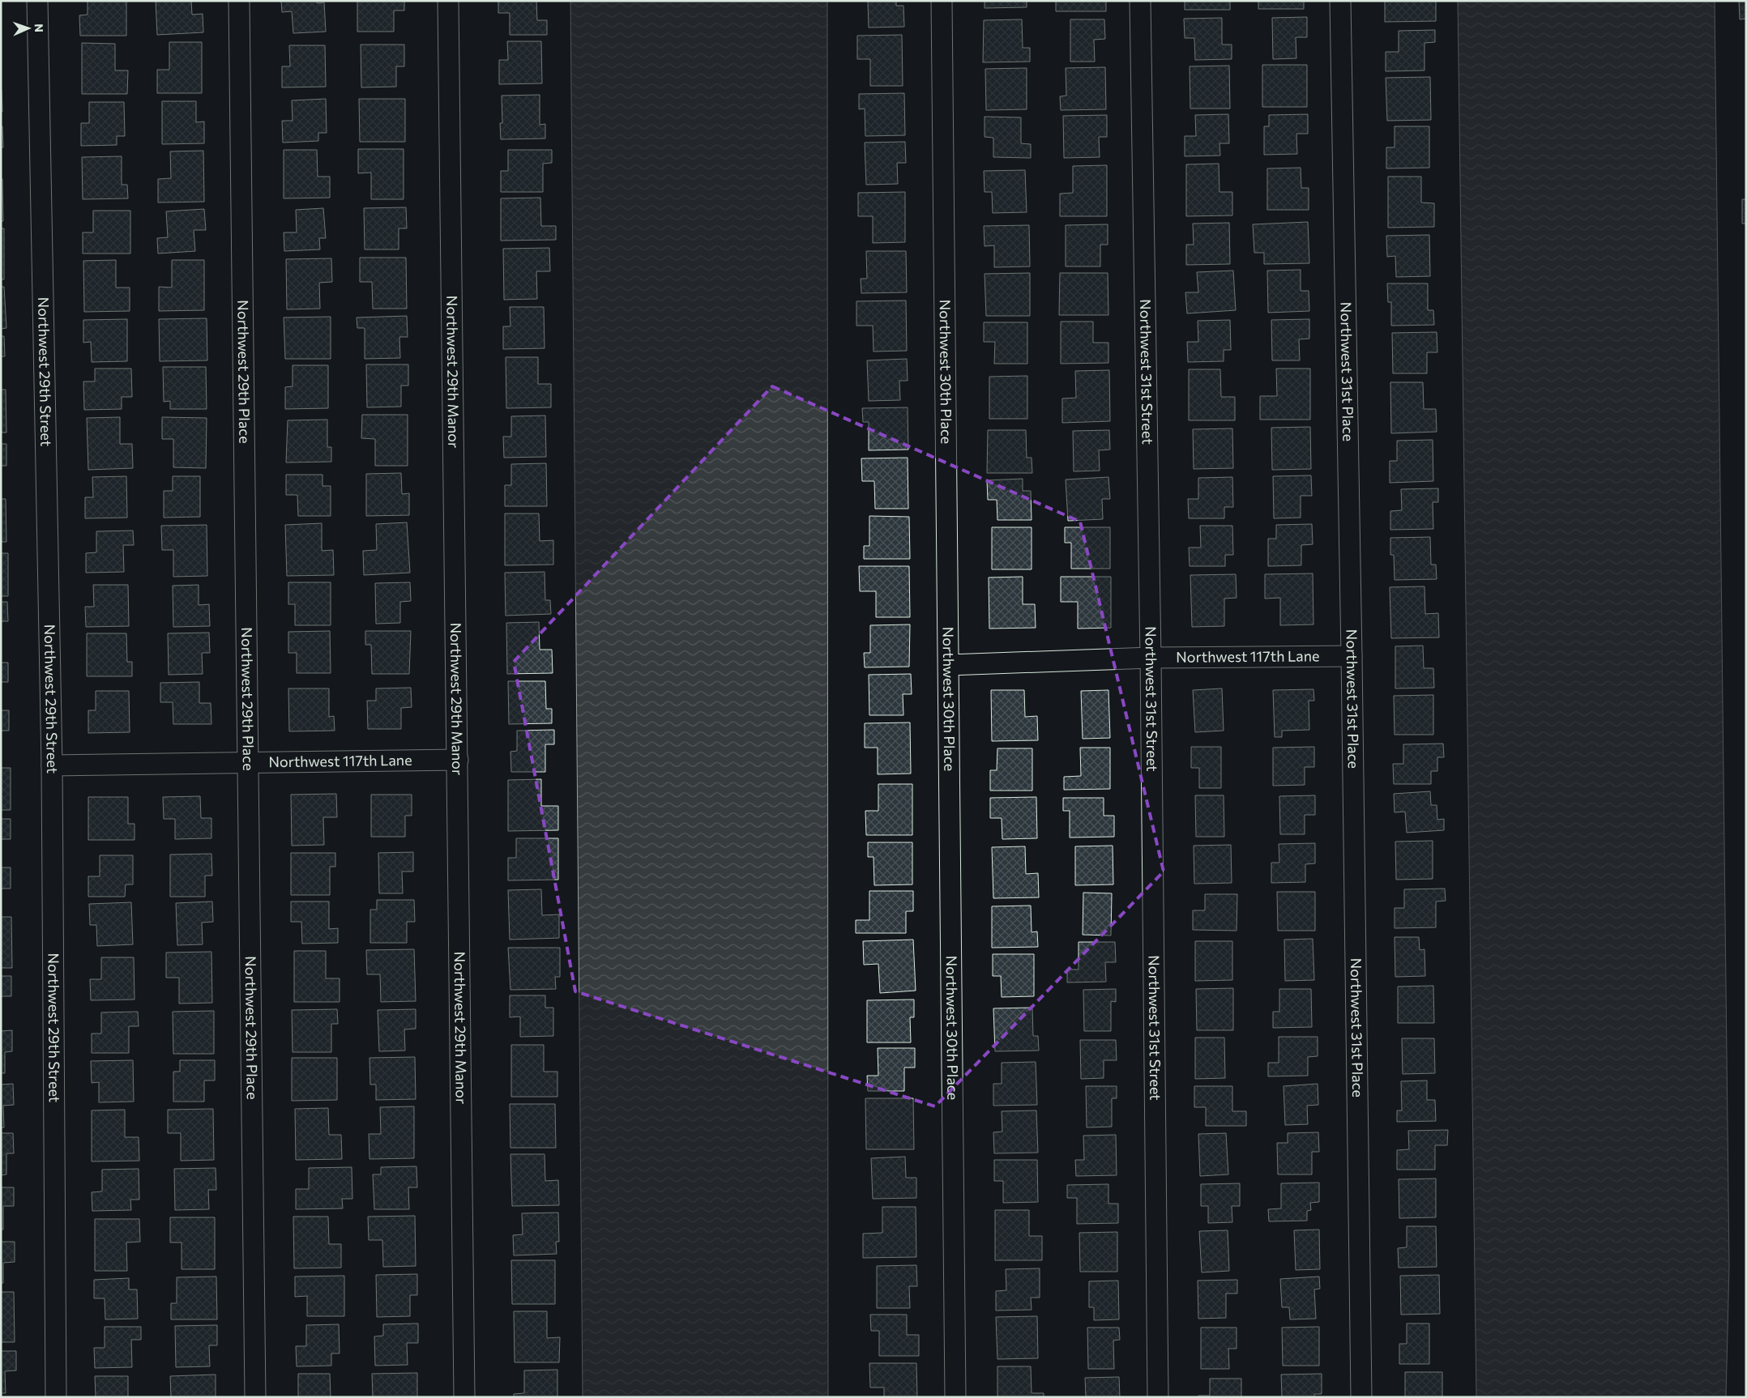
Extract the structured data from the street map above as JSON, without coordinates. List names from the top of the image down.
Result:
{
  "streets": {
    "street": [
      "Northwest 29th Street",
      "Northwest 29th Place",
      "Northwest 29th Manor",
      "Northwest 30th Place",
      "Northwest 31st Street",
      "Northwest 31st Place",
      "Northwest 117th Lane"
    ]
  },
  "crossings": [
    ["Northwest 29th Street", "Northwest 117th Lane"],
    ["Northwest 29th Place", "Northwest 117th Lane"],
    ["Northwest 29th Manor", "Northwest 117th Lane"],
    ["Northwest 30th Place", "Northwest 117th Lane"],
    ["Northwest 31st Street", "Northwest 117th Lane"],
    ["Northwest 31st Place", "Northwest 117th Lane"]
  ],
  "north": "right"
}
